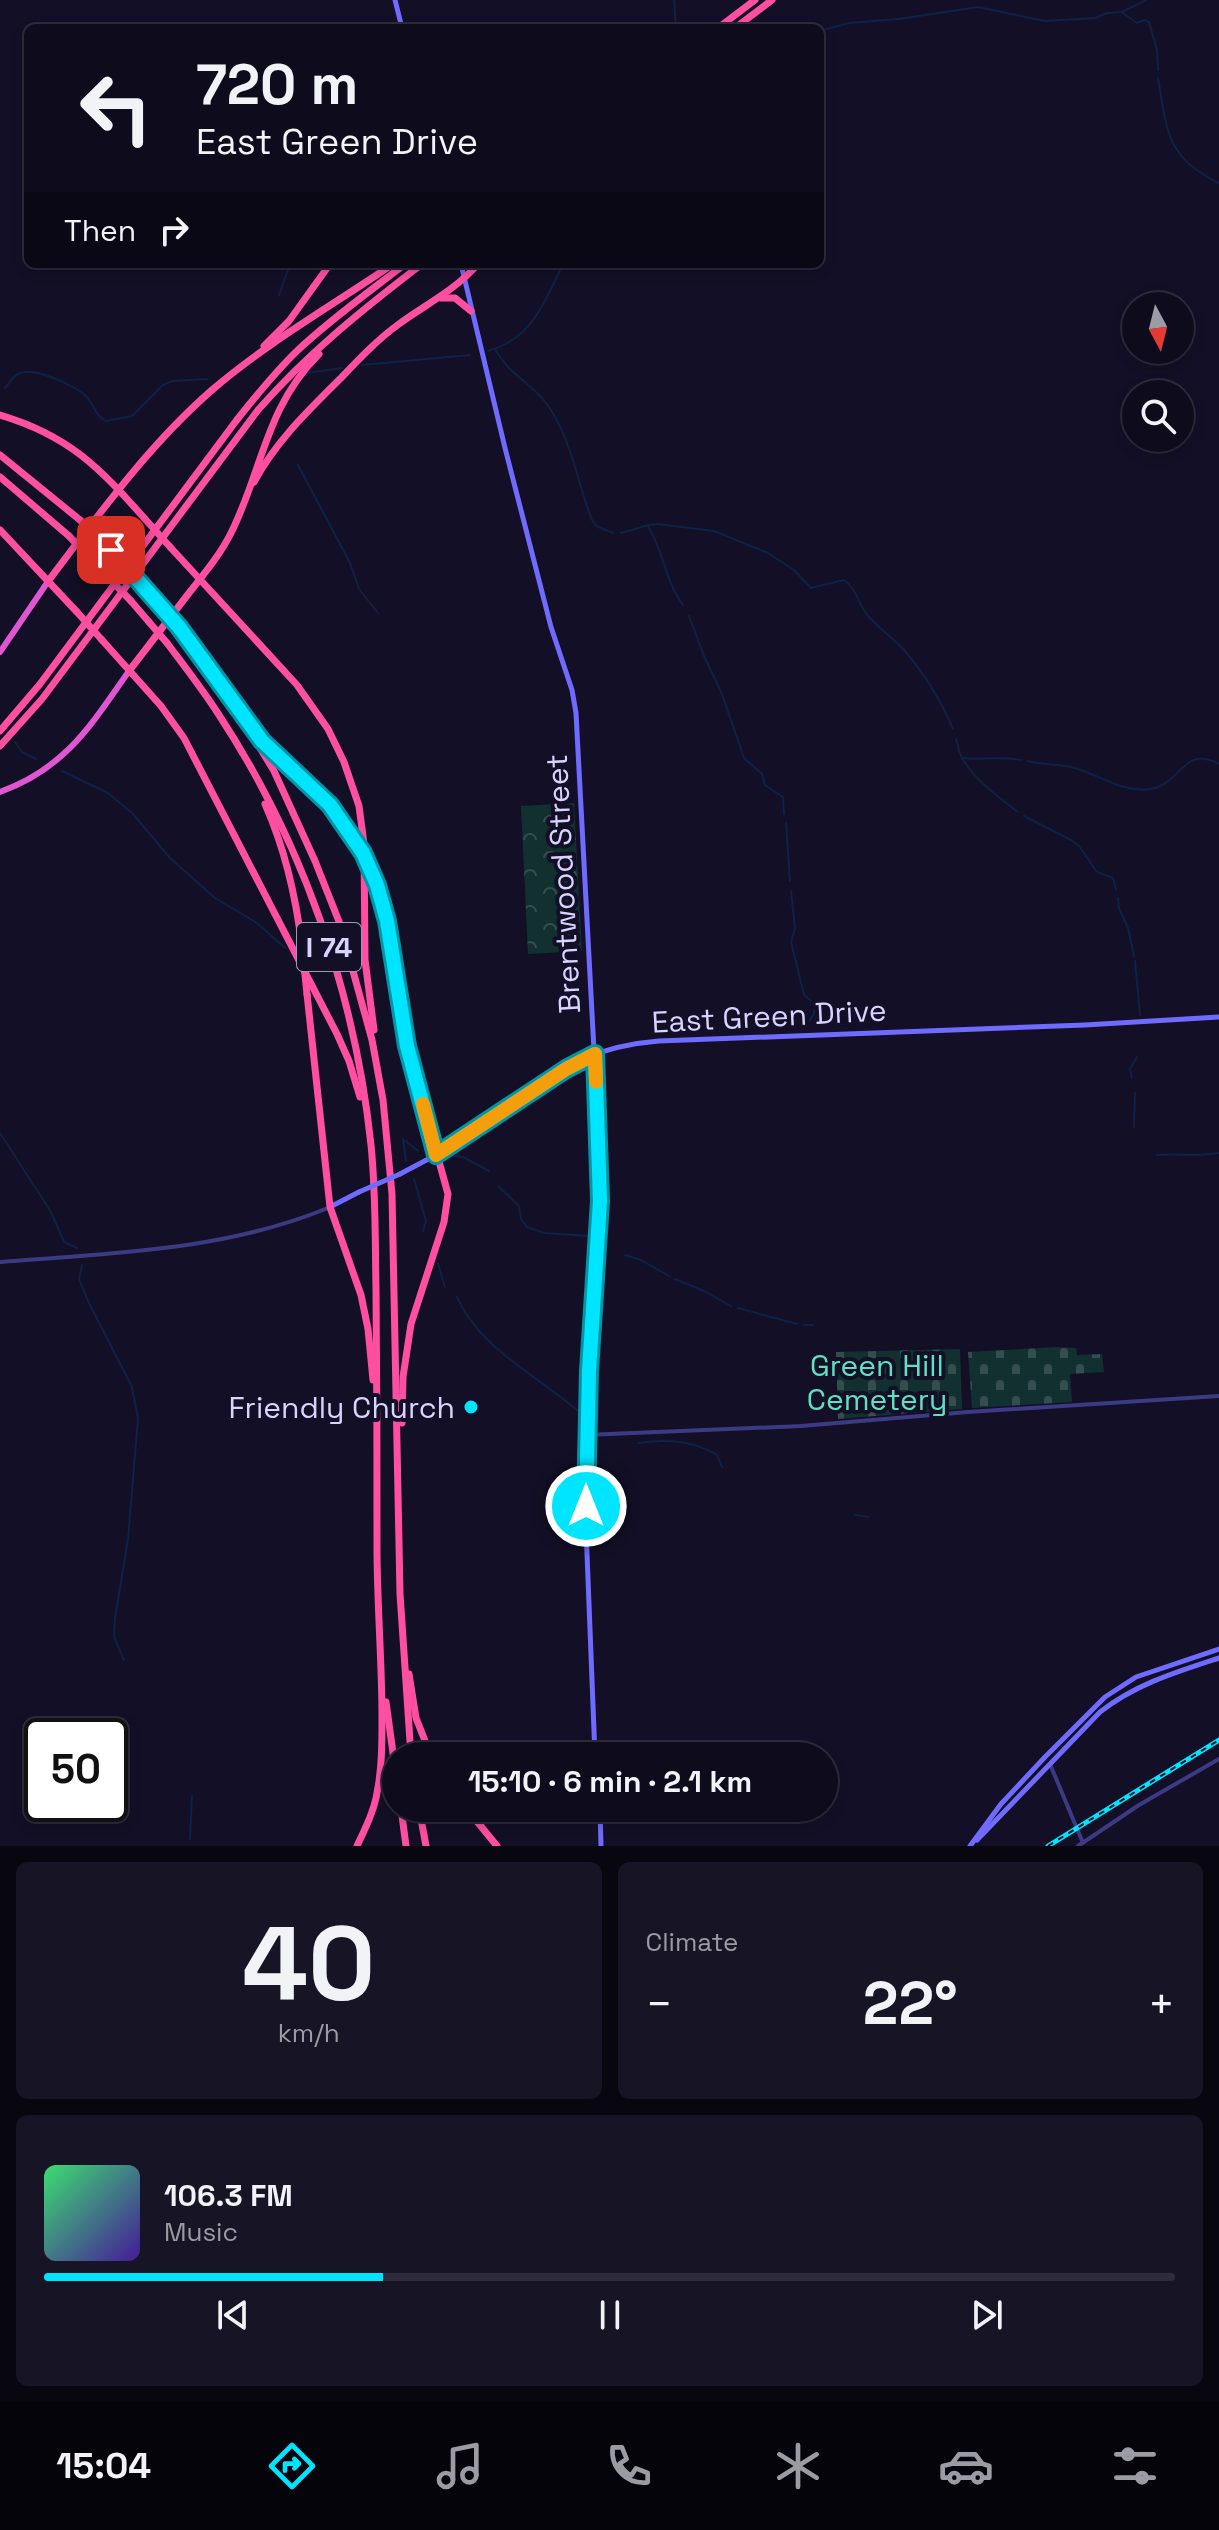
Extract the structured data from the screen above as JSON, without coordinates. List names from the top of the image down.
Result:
{
  "streets": {
    "highway": ["I 74"],
    "main road": ["Brentwood Street", "East Green Drive"]
  },
  "crossings": [
    ["Brentwood Street", "East Green Drive"]
  ],
  "parks": ["Green Hill Cemetery"],
  "places": ["Friendly Church"],
  "north": "bottom",
  "page": {
    "turn": ["720 m", "East Green Drive"],
    "then": "Then",
    "limit": "50",
    "trip": "15:10 · 6 min · 2.1 km",
    "tile": [
      ["40", "km/h"],
      "Climate"
    ],
    "heat": ["−", "22°", "+"],
    "song": ["106.3 FM", "Music"],
    "tabs": "15:04"
  }
}
